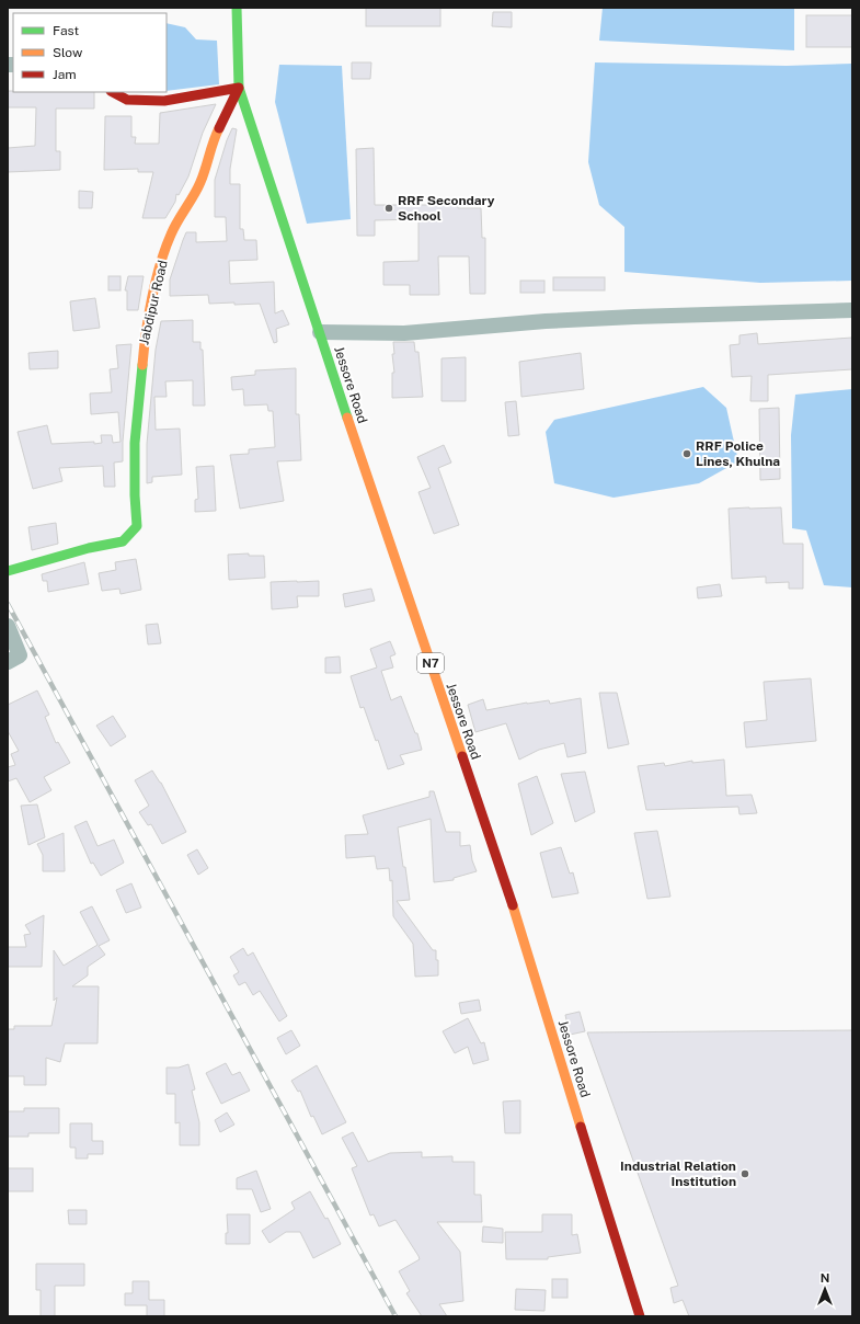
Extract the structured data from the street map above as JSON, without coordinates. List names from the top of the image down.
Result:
{
  "streets": {
    "main road": ["Jabdipur Road", "Jessore Road", "N7"]
  },
  "crossings": [
    ["Jabdipur Road", "Jessore Road"]
  ],
  "places": ["RRF Secondary School", "RRF Police Lines, Khulna", "Industrial Relation Institution"],
  "legend": ["Fast", "Slow", "Jam"],
  "north": "top"
}
